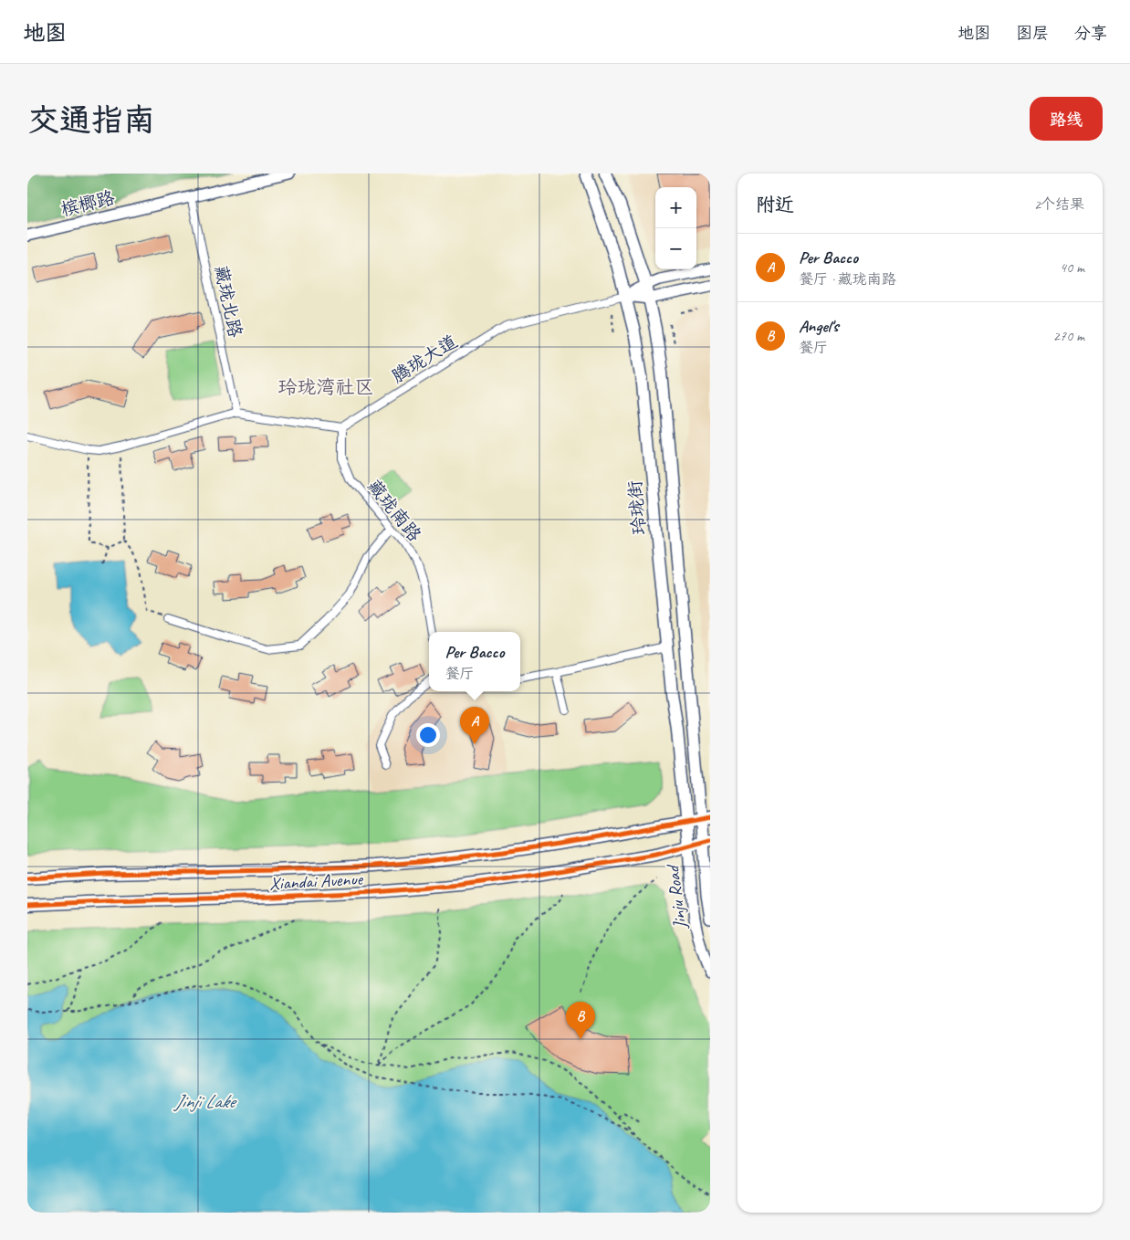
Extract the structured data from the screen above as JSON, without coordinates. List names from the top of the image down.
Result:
{
  "streets": {
    "main road": [
      "槟榔路",
      "玲珑街",
      "Xiandai Avenue",
      "Jinju Road"
    ],
    "street": ["藏珑北路", "腾珑大道", "藏珑南路"]
  },
  "crossings": [
    ["槟榔路", "藏珑北路"],
    ["腾珑大道", "玲珑街"],
    ["腾珑大道", "藏珑南路"],
    ["玲珑街", "Xiandai Avenue"],
    ["玲珑街", "Jinju Road"],
    ["Xiandai Avenue", "Jinju Road"]
  ],
  "districts": ["玲珑湾社区"],
  "water": ["Jinji Lake"],
  "page": {
    "header": "地图",
    "nav": ["地图", "图层", "分享"],
    "buttons": "路线",
    "title": "交通指南",
    "heading": ["附近", "2个结果"],
    "map_buttons": ["+", "−"],
    "list": [
      {
        "mark": "A",
        "name": "Per Bacco",
        "note": "餐厅 · 藏珑南路",
        "value": "40 m"
      },
      {
        "mark": "B",
        "name": "Angel's",
        "note": "餐厅",
        "value": "270 m"
      }
    ],
    "popup": ["Per Bacco", "餐厅"],
    "pins": ["A", "B"]
  }
}
